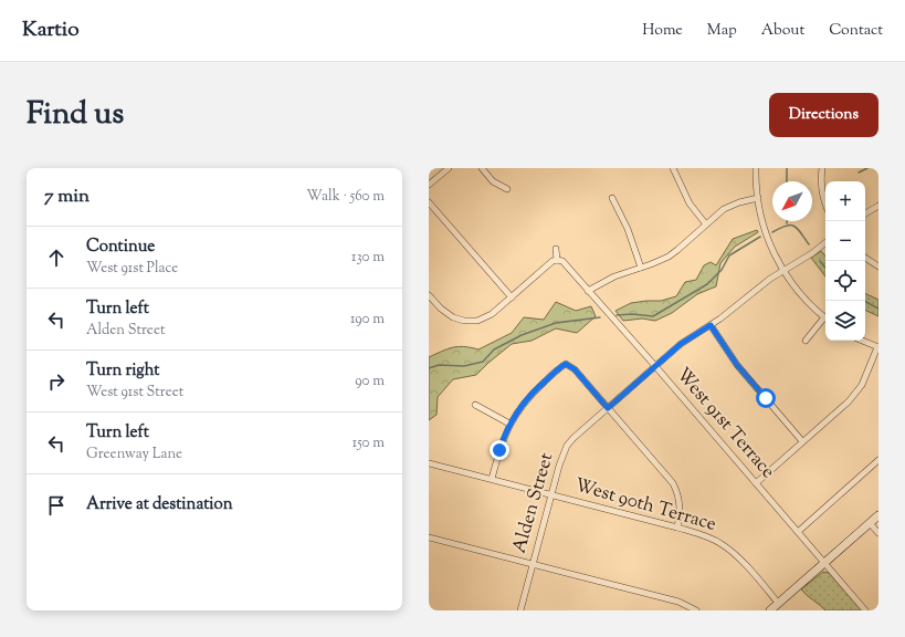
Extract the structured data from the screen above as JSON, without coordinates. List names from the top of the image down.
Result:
{
  "streets": {
    "street": ["West 91st Terrace", "Alden Street", "West 90th Terrace"]
  },
  "crossings": [
    ["West 91st Terrace", "Alden Street"],
    ["Alden Street", "West 90th Terrace"]
  ],
  "north": "bottom left",
  "page": {
    "header": "Kartio",
    "nav": [
      "Home",
      "Map",
      "About",
      "Contact"
    ],
    "title": "Find us",
    "buttons": "Directions",
    "heading": ["7 min", "Walk · 560 m"],
    "map_buttons": ["+", "−"],
    "list": [
      ["Continue", "West 91st Place", "130 m"],
      ["Turn left", "Alden Street", "190 m"],
      ["Turn right", "West 91st Street", "90 m"],
      ["Turn left", "Greenway Lane", "150 m"],
      "Arrive at destination"
    ]
  }
}
